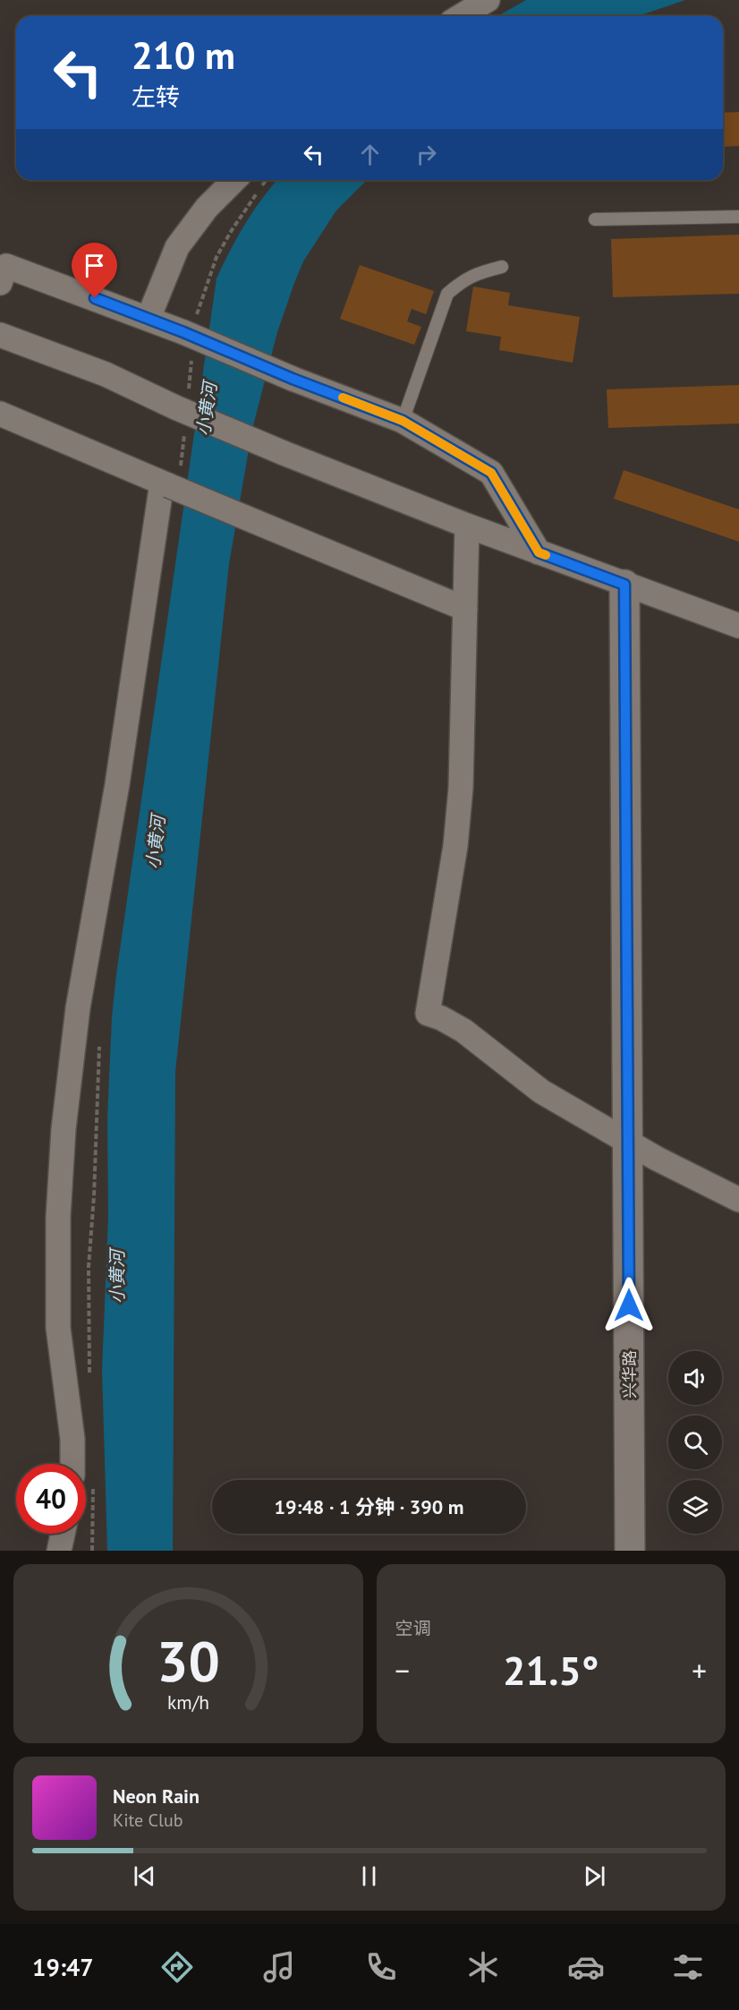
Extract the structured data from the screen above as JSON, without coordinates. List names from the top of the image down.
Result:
{
  "streets": {
    "street": ["兴华路"]
  },
  "water": ["小黄河"],
  "page": {
    "turn": ["210 m", "左转"],
    "limit": "40",
    "trip": "19:48 · 1 分钟 · 390 m",
    "tile": "空调",
    "heat": ["−", "21.5°", "+"],
    "song": ["Neon Rain", "Kite Club"],
    "tabs": "19:47",
    "gauge": ["30", "km/h"]
  }
}
